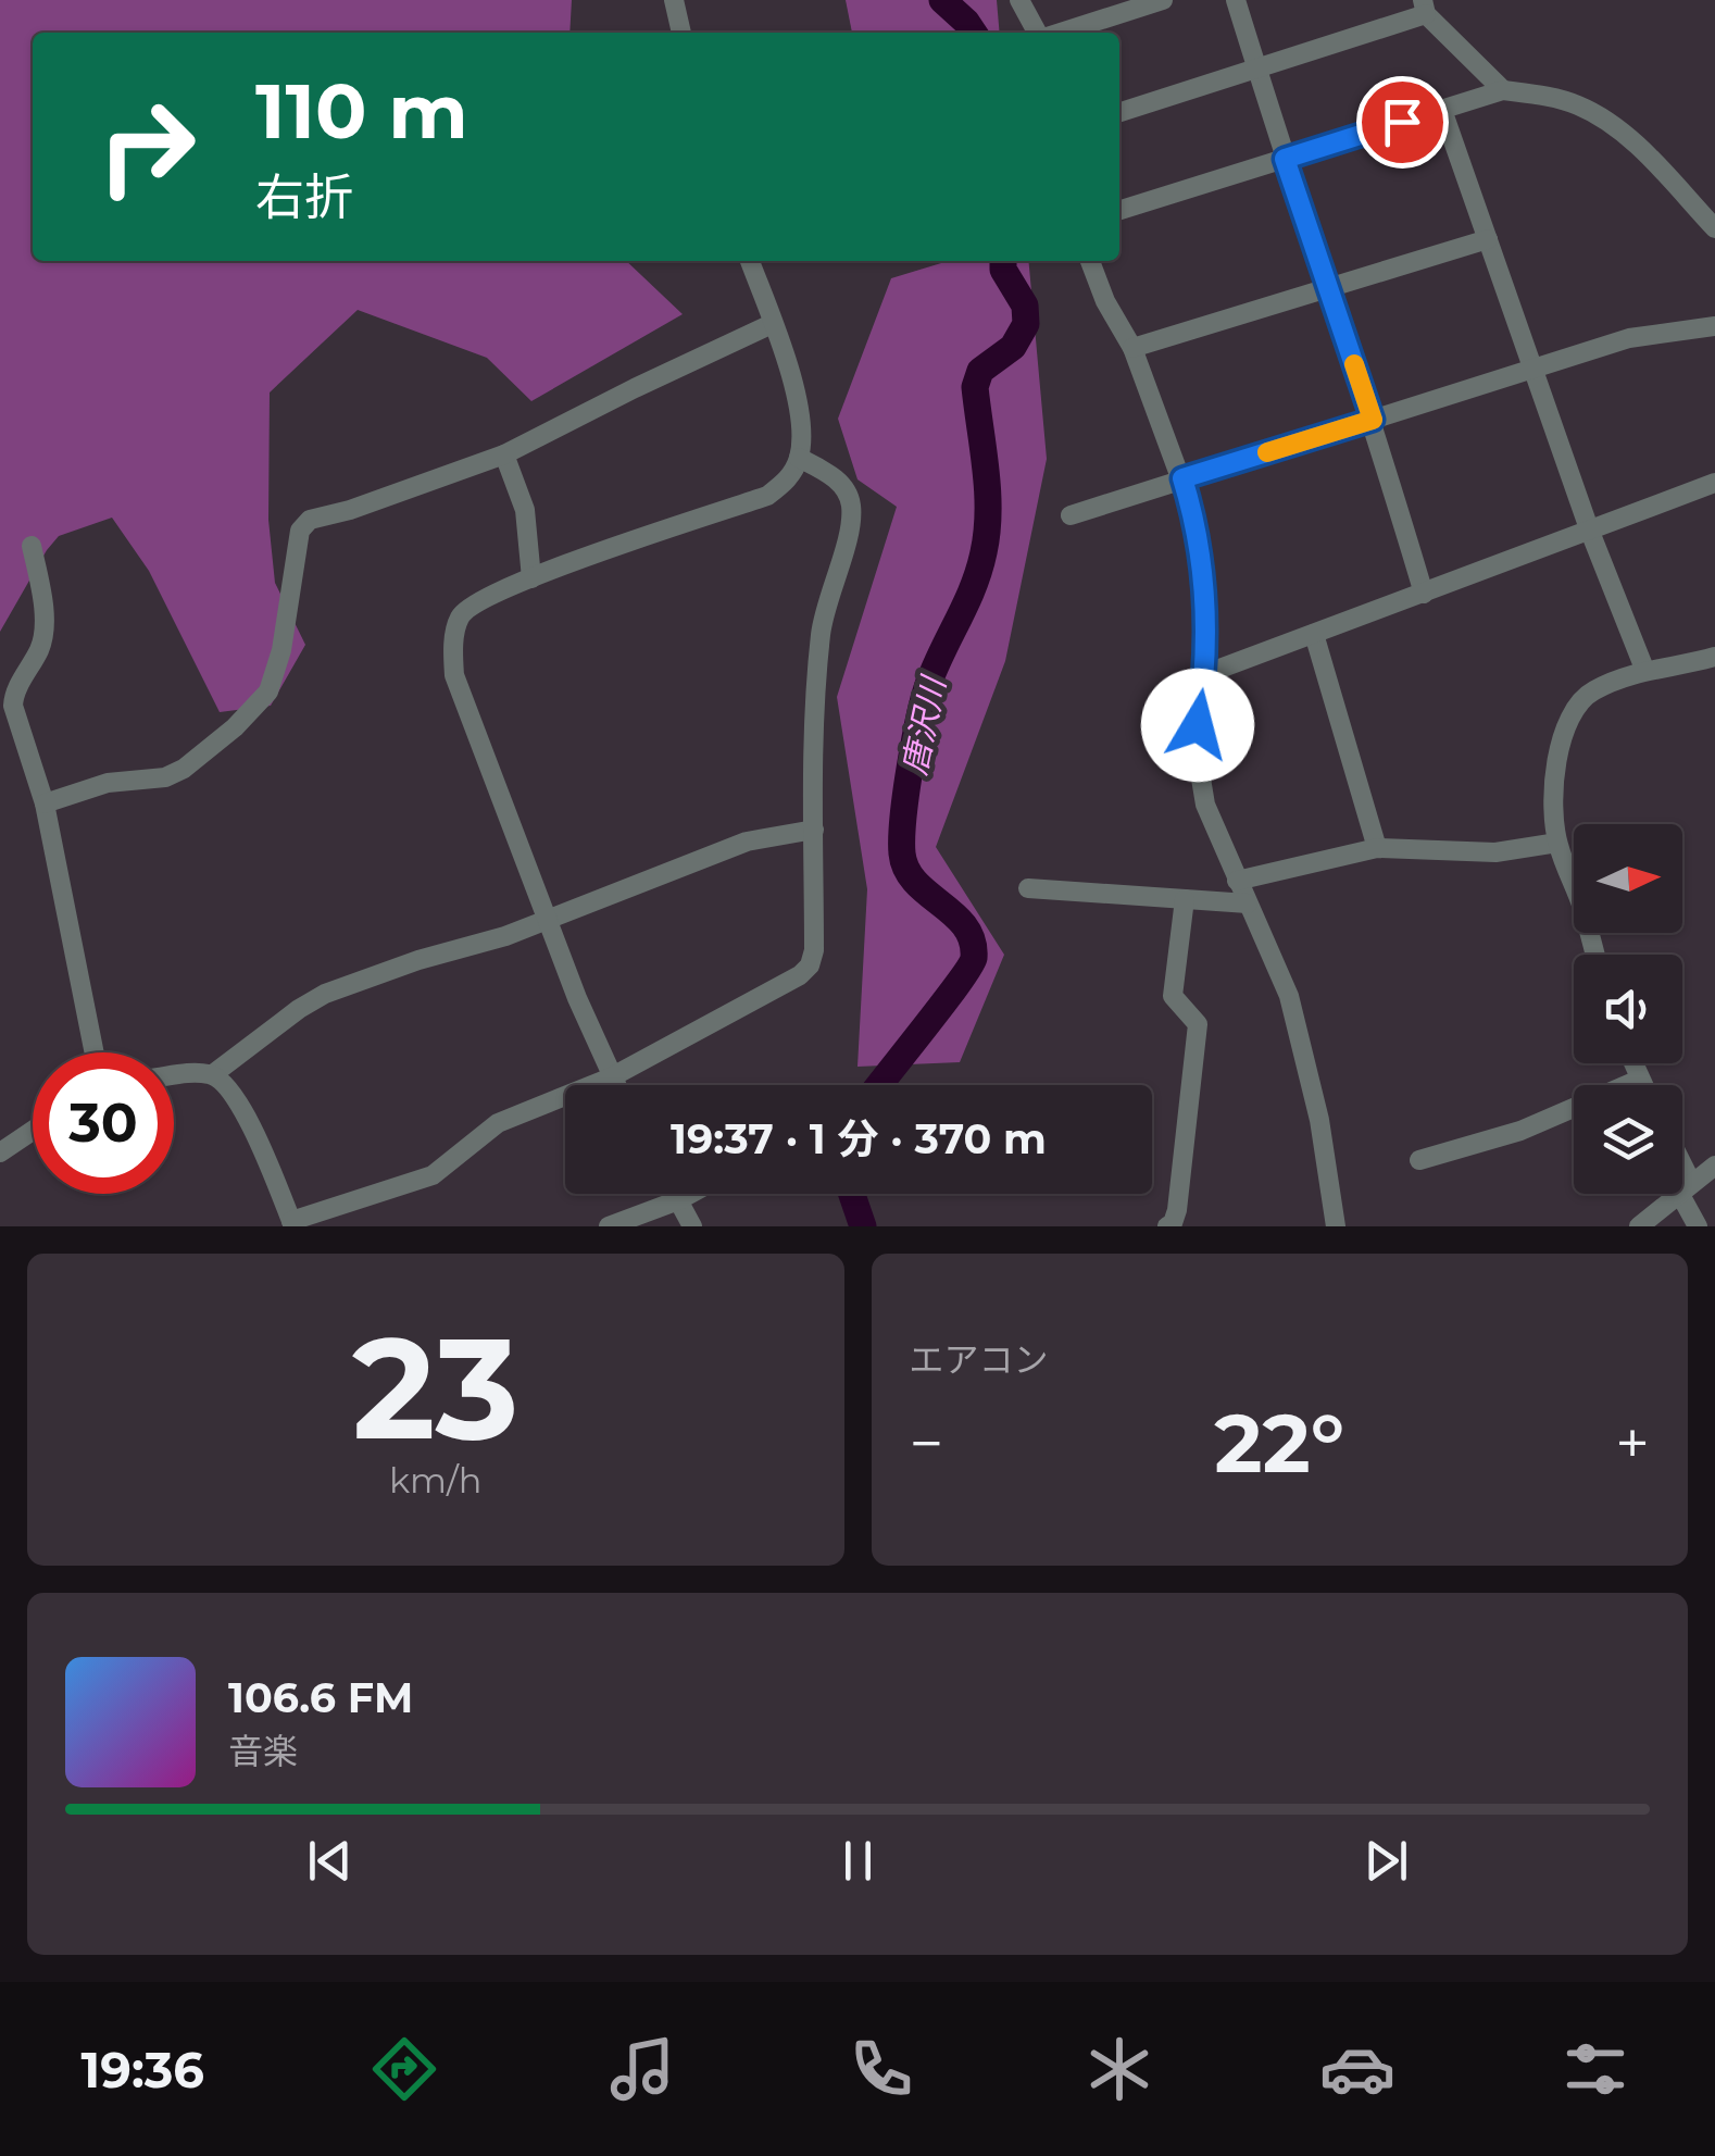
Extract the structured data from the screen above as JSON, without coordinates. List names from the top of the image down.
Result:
{
  "water": ["唐沢川"],
  "north": "right",
  "page": {
    "turn": ["110 m", "右折"],
    "limit": "30",
    "trip": "19:37 · 1 分 · 370 m",
    "tile": [
      ["23", "km/h"],
      "エアコン"
    ],
    "heat": ["−", "22°", "+"],
    "song": ["106.6 FM", "音楽"],
    "tabs": "19:36"
  }
}
